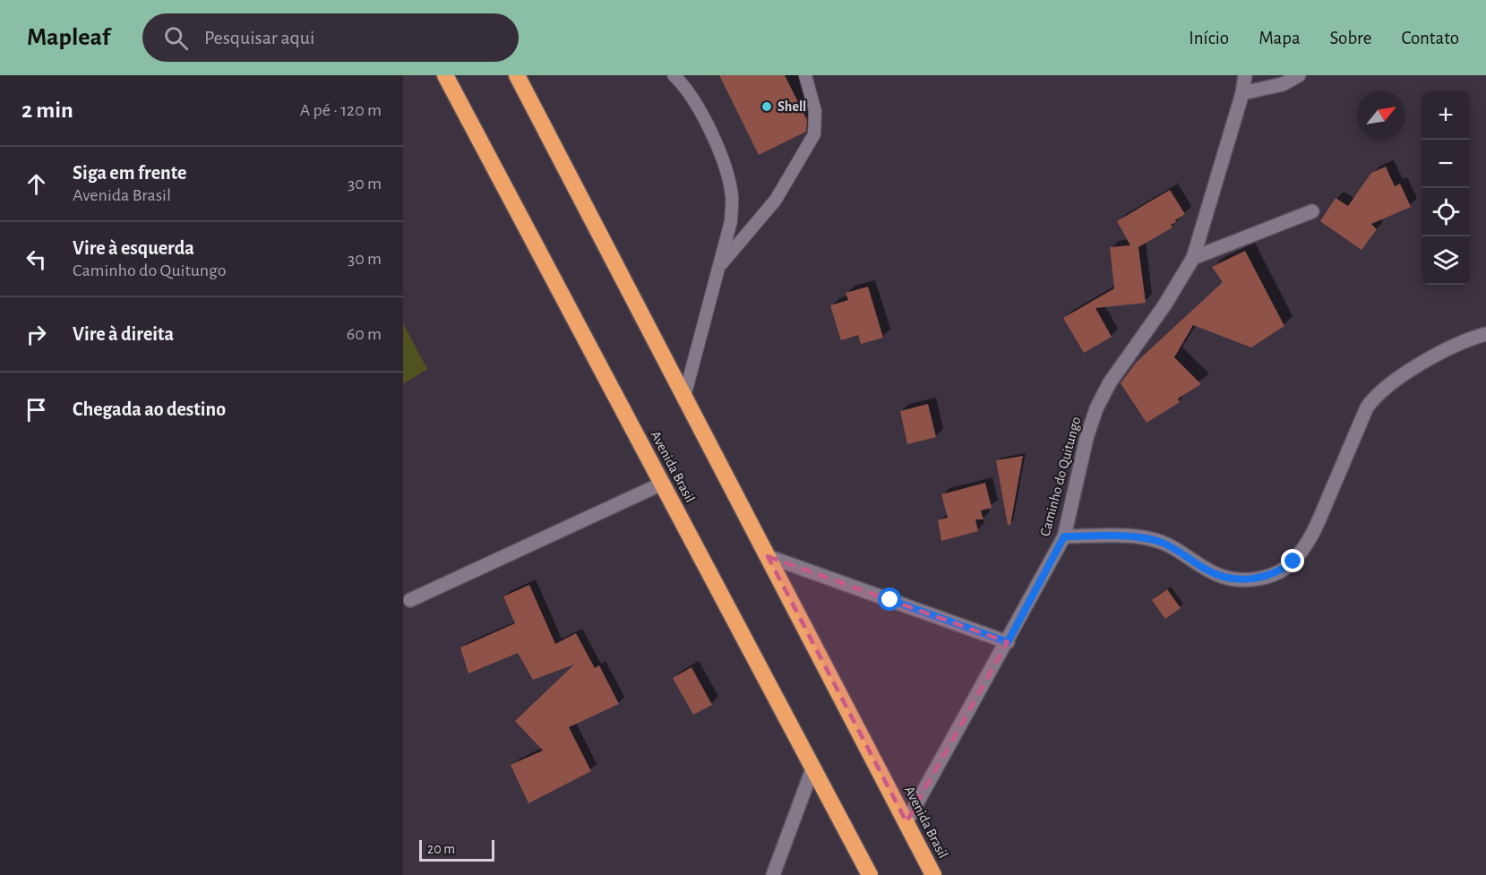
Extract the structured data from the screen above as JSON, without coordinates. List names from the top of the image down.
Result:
{
  "streets": {
    "highway": ["Avenida Brasil"],
    "street": ["Caminho do Quitungo"]
  },
  "crossings": [
    ["Avenida Brasil", "Caminho do Quitungo"]
  ],
  "places": ["Shell"],
  "scale_bar": "20 m",
  "north": "top right",
  "page": {
    "header": "Mapleaf",
    "search": "Pesquisar aqui",
    "nav": [
      "Início",
      "Mapa",
      "Sobre",
      "Contato"
    ],
    "heading": ["2 min", "A pé · 120 m"],
    "map_buttons": ["+", "−"],
    "list": [
      ["Siga em frente", "Avenida Brasil", "30 m"],
      ["Vire à esquerda", "Caminho do Quitungo", "30 m"],
      ["Vire à direita", "60 m"],
      "Chegada ao destino"
    ],
    "scale": "20 m"
  }
}
